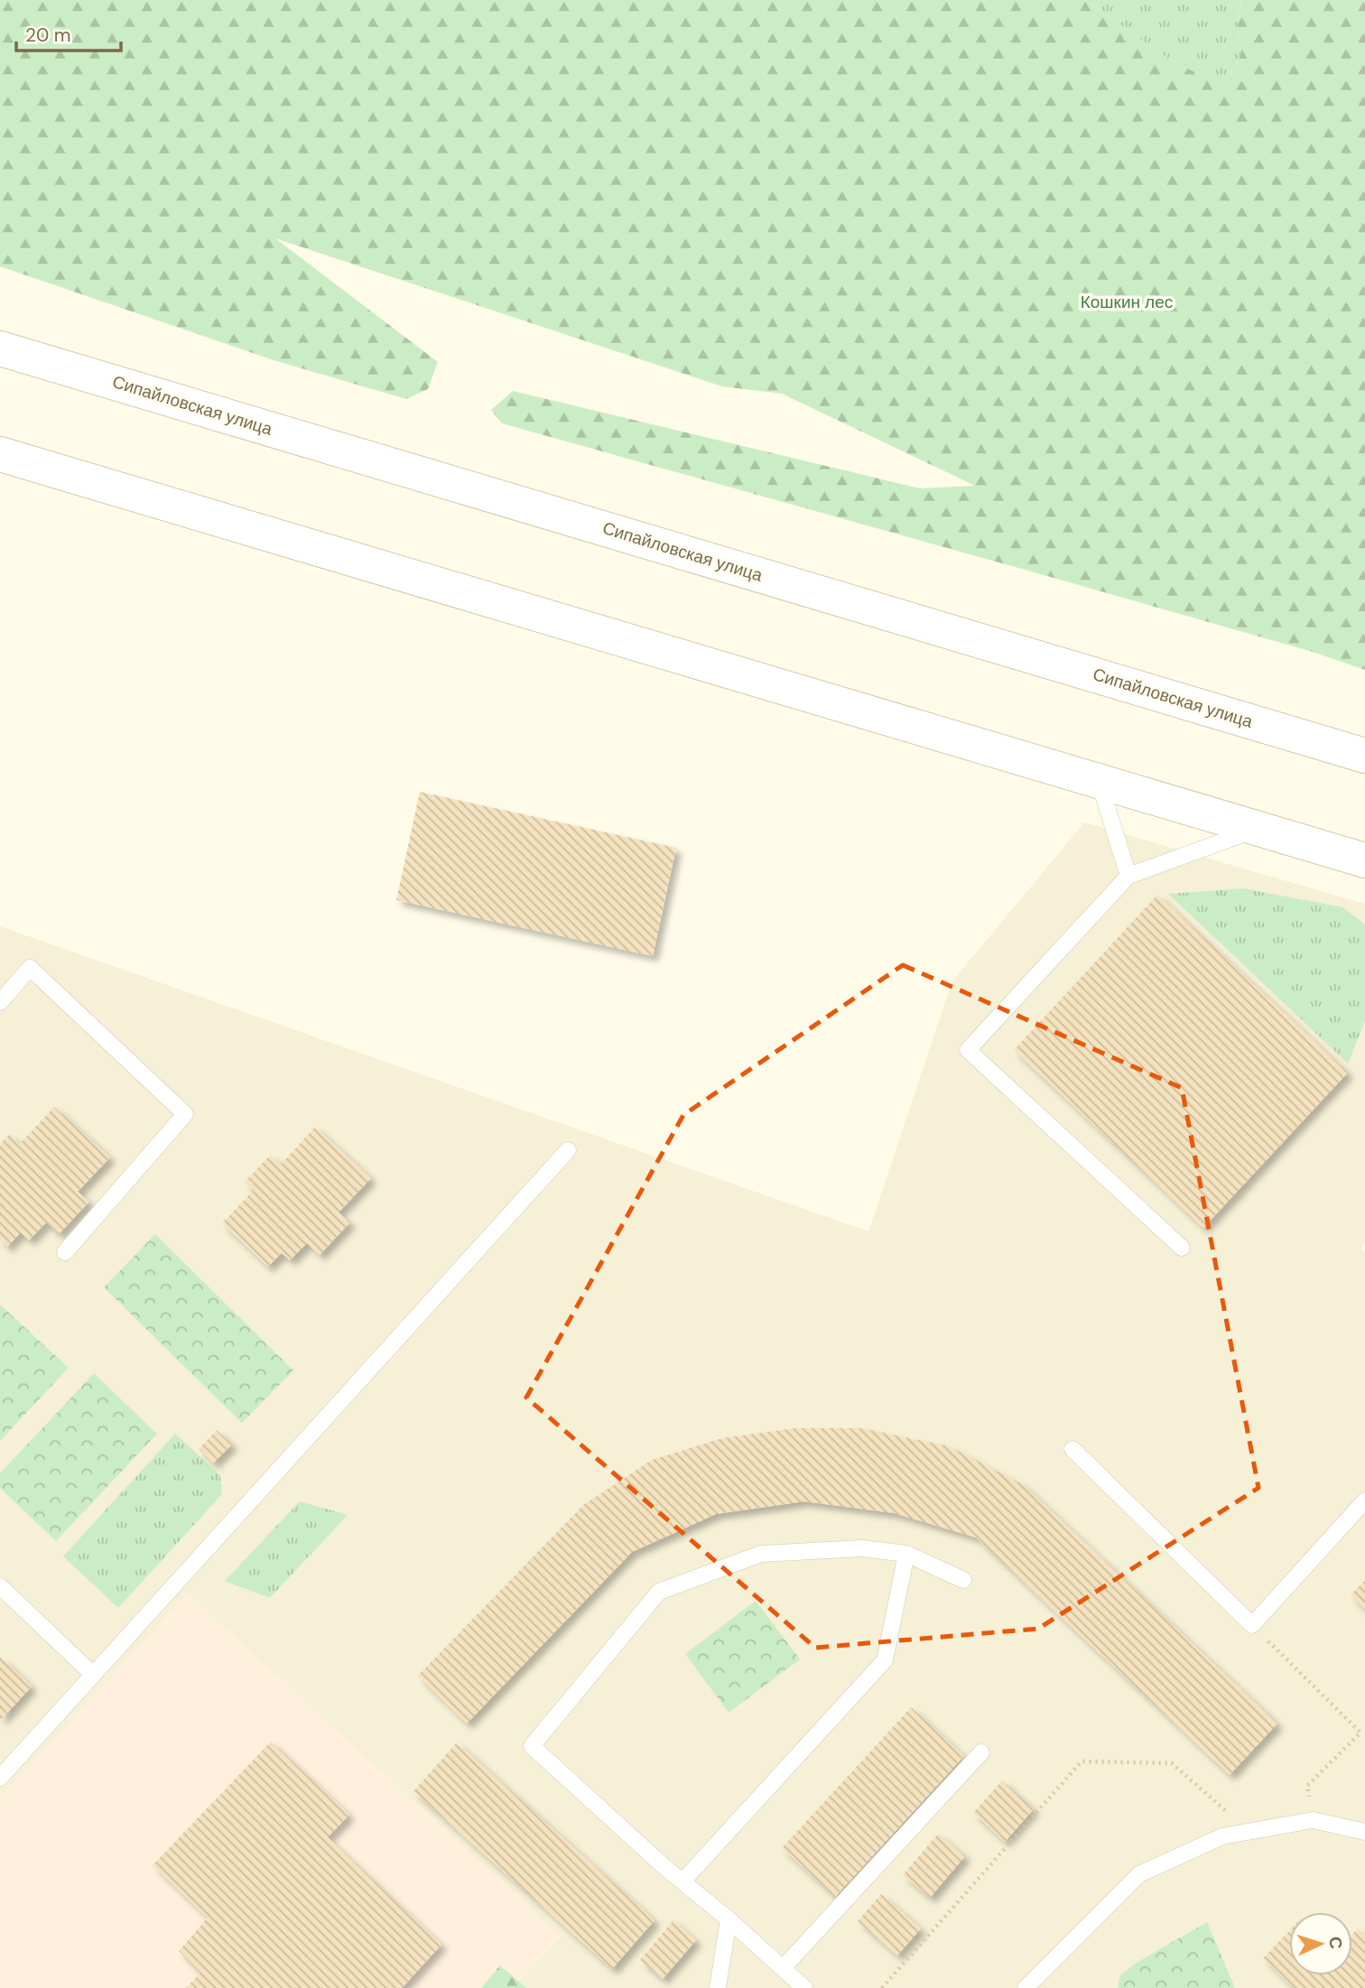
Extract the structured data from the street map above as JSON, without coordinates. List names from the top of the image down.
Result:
{
  "streets": {
    "main road": ["Сипайловская улица"]
  },
  "parks": ["Кошкин лес"],
  "scale_bar": "20 m",
  "north": "right"
}
